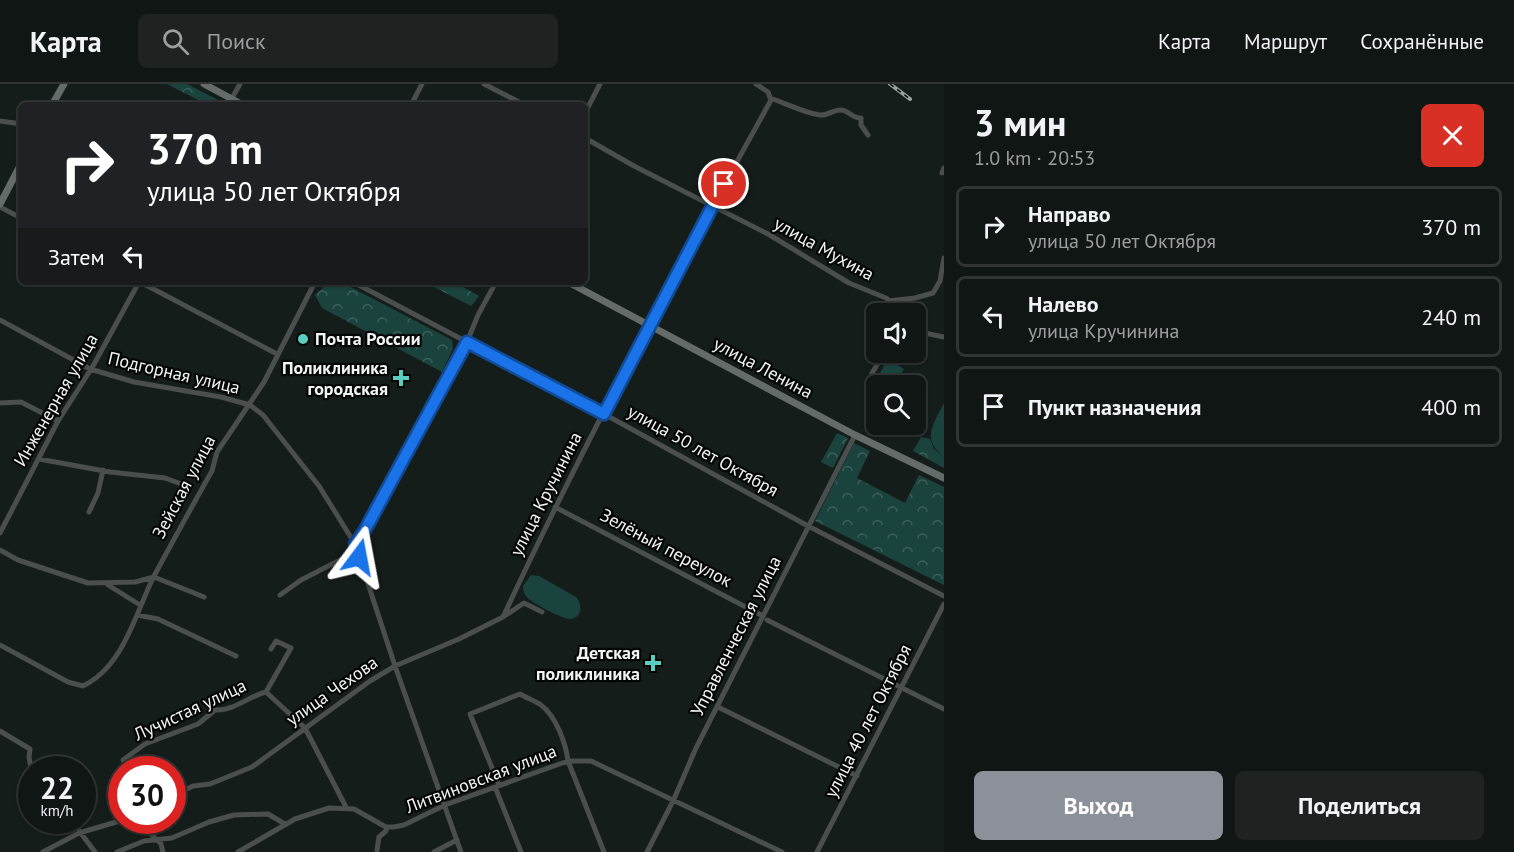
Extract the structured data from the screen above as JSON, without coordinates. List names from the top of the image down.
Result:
{
  "streets": {
    "main road": ["улица Ленина"],
    "street": [
      "улица Мухина",
      "Подгорная улица",
      "Инженерная улица",
      "улица 50 лет Октября",
      "Зейская улица",
      "улица Кручинина",
      "Зелёный переулок",
      "Управленческая улица",
      "улица Чехова",
      "Лучистая улица",
      "улица 40 лет Октября",
      "Литвиновская улица"
    ]
  },
  "crossings": [
    ["улица Мухина", "улица Кручинина"],
    ["улица Ленина", "улица Кручинина"],
    ["улица Ленина", "Управленческая улица"],
    ["Подгорная улица", "Инженерная улица"],
    ["Подгорная улица", "Зейская улица"],
    ["Подгорная улица", "улица Чехова"],
    ["Подгорная улица", "Литвиновская улица"],
    ["улица 50 лет Октября", "улица Кручинина"],
    ["улица 50 лет Октября", "Управленческая улица"],
    ["улица Кручинина", "Зелёный переулок"],
    ["улица Кручинина", "улица Чехова"],
    ["Зелёный переулок", "Управленческая улица"],
    ["Зелёный переулок", "улица 40 лет Октября"],
    ["Управленческая улица", "Литвиновская улица"]
  ],
  "places": {
    "other": ["Почта России"],
    "health": ["Поликлиника городская", "Детская поликлиника"]
  },
  "page": {
    "header": "Карта",
    "search": "Поиск",
    "nav": ["Карта", "Маршрут", "Сохранённые"],
    "heading": ["3 мин", "1.0 km · 20:53"],
    "turn": ["370 m", "улица 50 лет Октября"],
    "list": [
      {
        "name": "Направо",
        "note": "улица 50 лет Октября",
        "value": "370 m"
      },
      {
        "name": "Налево",
        "note": "улица Кручинина",
        "value": "240 m"
      },
      {
        "name": "Пункт назначения",
        "value": "400 m"
      }
    ],
    "then": "Затем",
    "speed": "22 km/h",
    "limit": "30",
    "buttons": ["Выход", "Поделиться"]
  }
}
